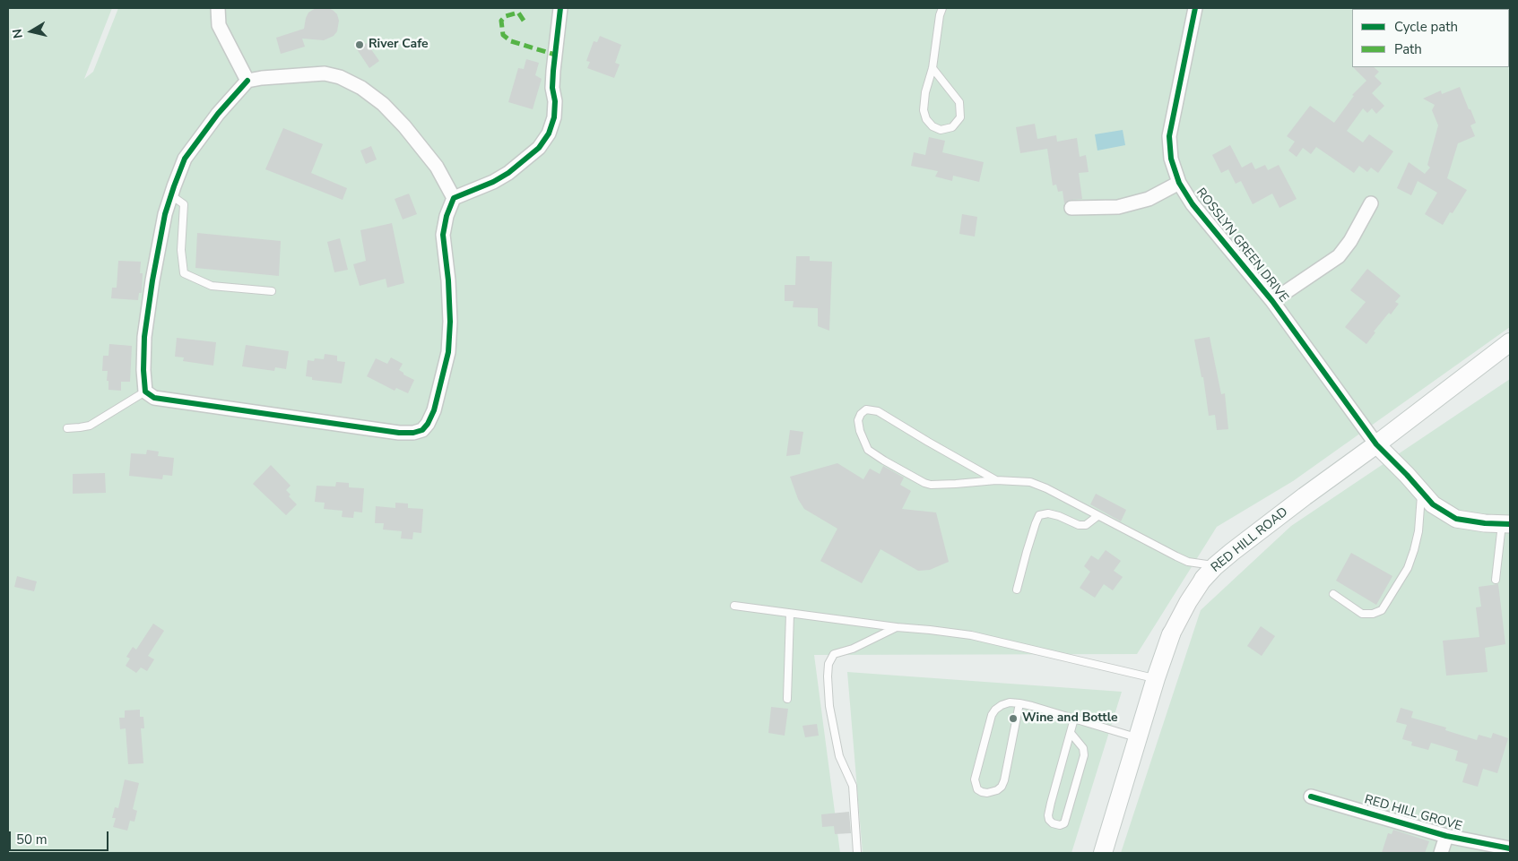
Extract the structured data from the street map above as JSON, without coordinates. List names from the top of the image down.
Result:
{
  "streets": {
    "main road": ["RED HILL ROAD"],
    "street": ["ROSSLYN GREEN DRIVE", "RED HILL GROVE"]
  },
  "crossings": [
    ["ROSSLYN GREEN DRIVE", "RED HILL ROAD"]
  ],
  "places": ["River Cafe", "Wine and Bottle"],
  "legend": ["Cycle path", "Path"],
  "scale_bar": "50 m",
  "north": "left"
}
